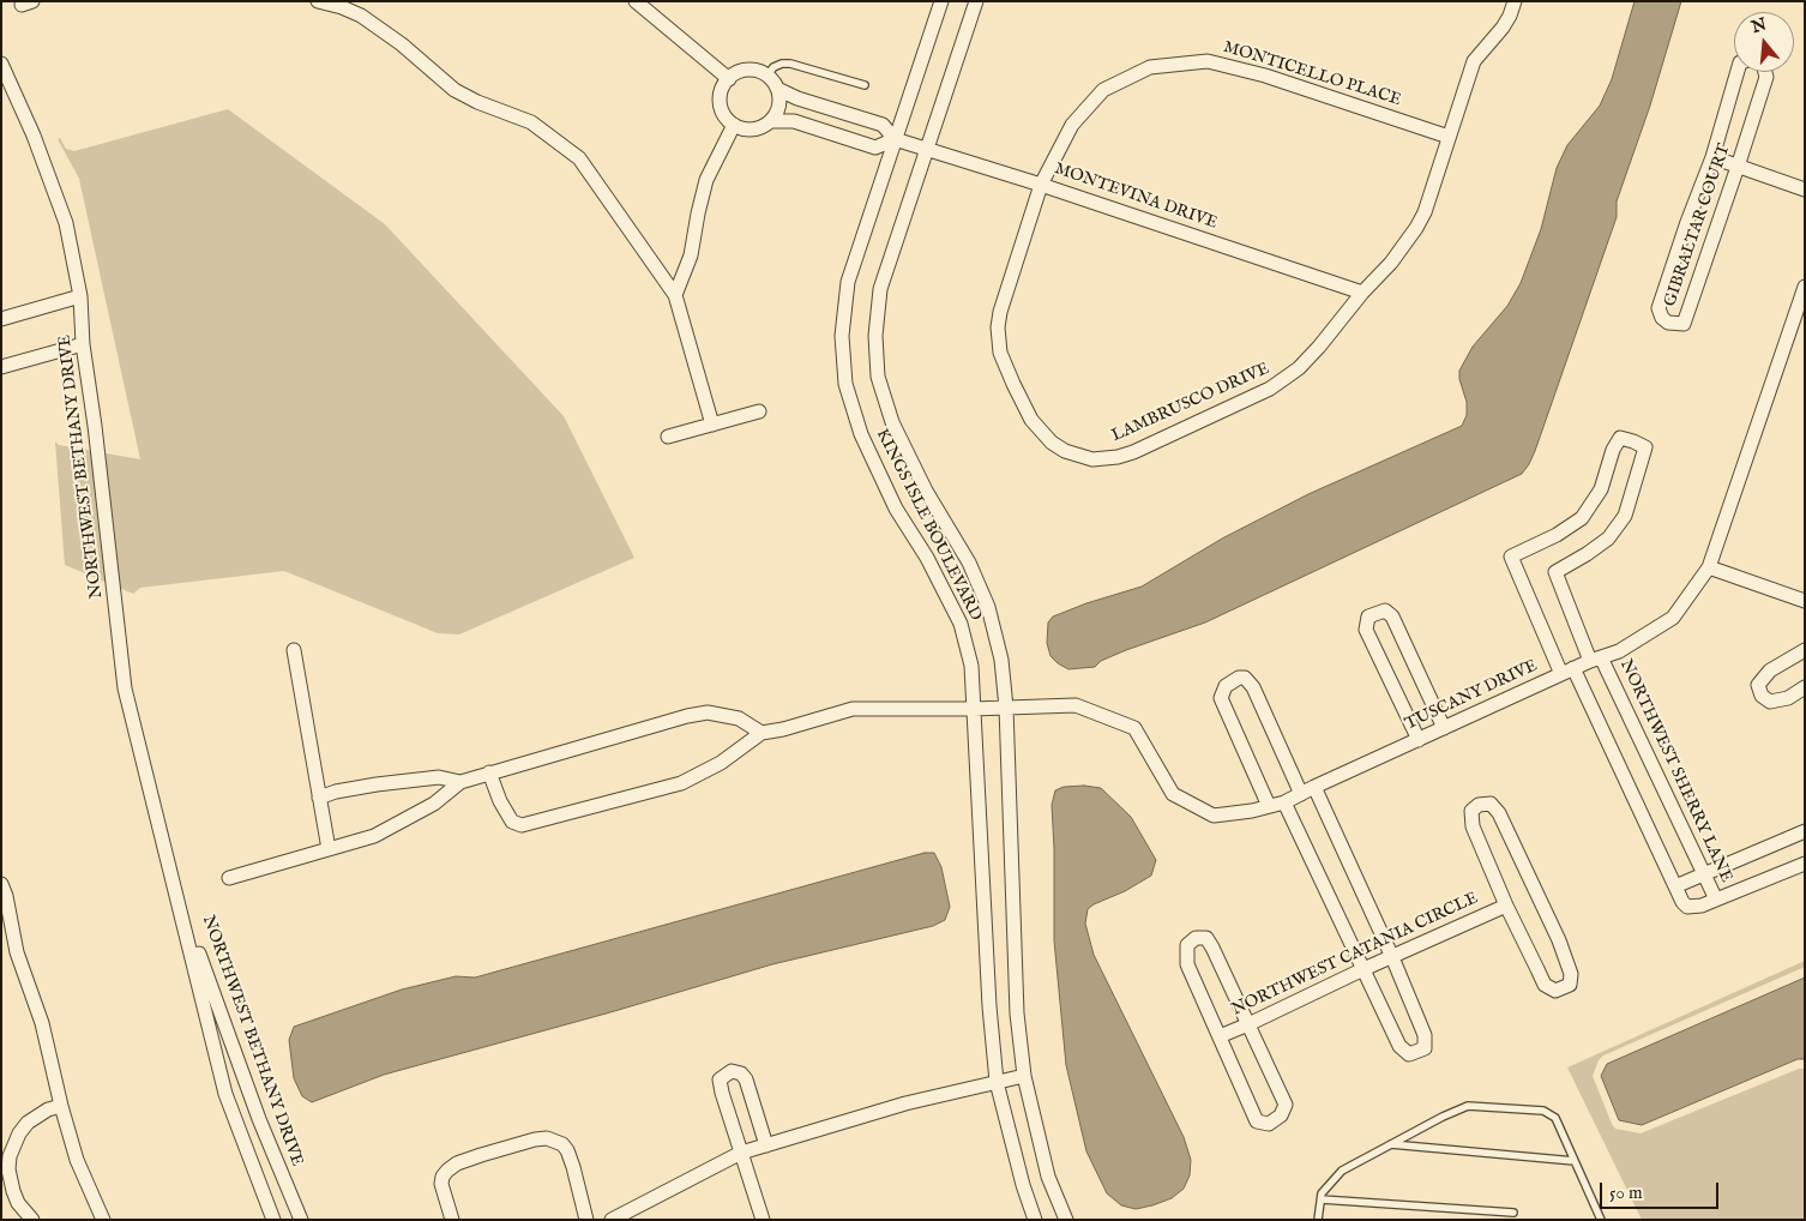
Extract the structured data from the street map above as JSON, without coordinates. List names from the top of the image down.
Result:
{
  "streets": {
    "street": [
      "MONTICELLO PLACE",
      "MONTEVINA DRIVE",
      "GIBRALTAR COURT",
      "LAMBRUSCO DRIVE",
      "NORTHWEST BETHANY DRIVE",
      "KINGS ISLE BOULEVARD",
      "TUSCANY DRIVE",
      "NORTHWEST SHERRY LANE",
      "NORTHWEST CATANIA CIRCLE"
    ]
  },
  "crossings": [
    ["MONTICELLO PLACE", "MONTEVINA DRIVE"],
    ["MONTICELLO PLACE", "LAMBRUSCO DRIVE"],
    ["MONTEVINA DRIVE", "LAMBRUSCO DRIVE"],
    ["MONTEVINA DRIVE", "KINGS ISLE BOULEVARD"],
    ["KINGS ISLE BOULEVARD", "TUSCANY DRIVE"],
    ["TUSCANY DRIVE", "NORTHWEST SHERRY LANE"]
  ],
  "scale_bar": "50 m",
  "north": "top"
}
